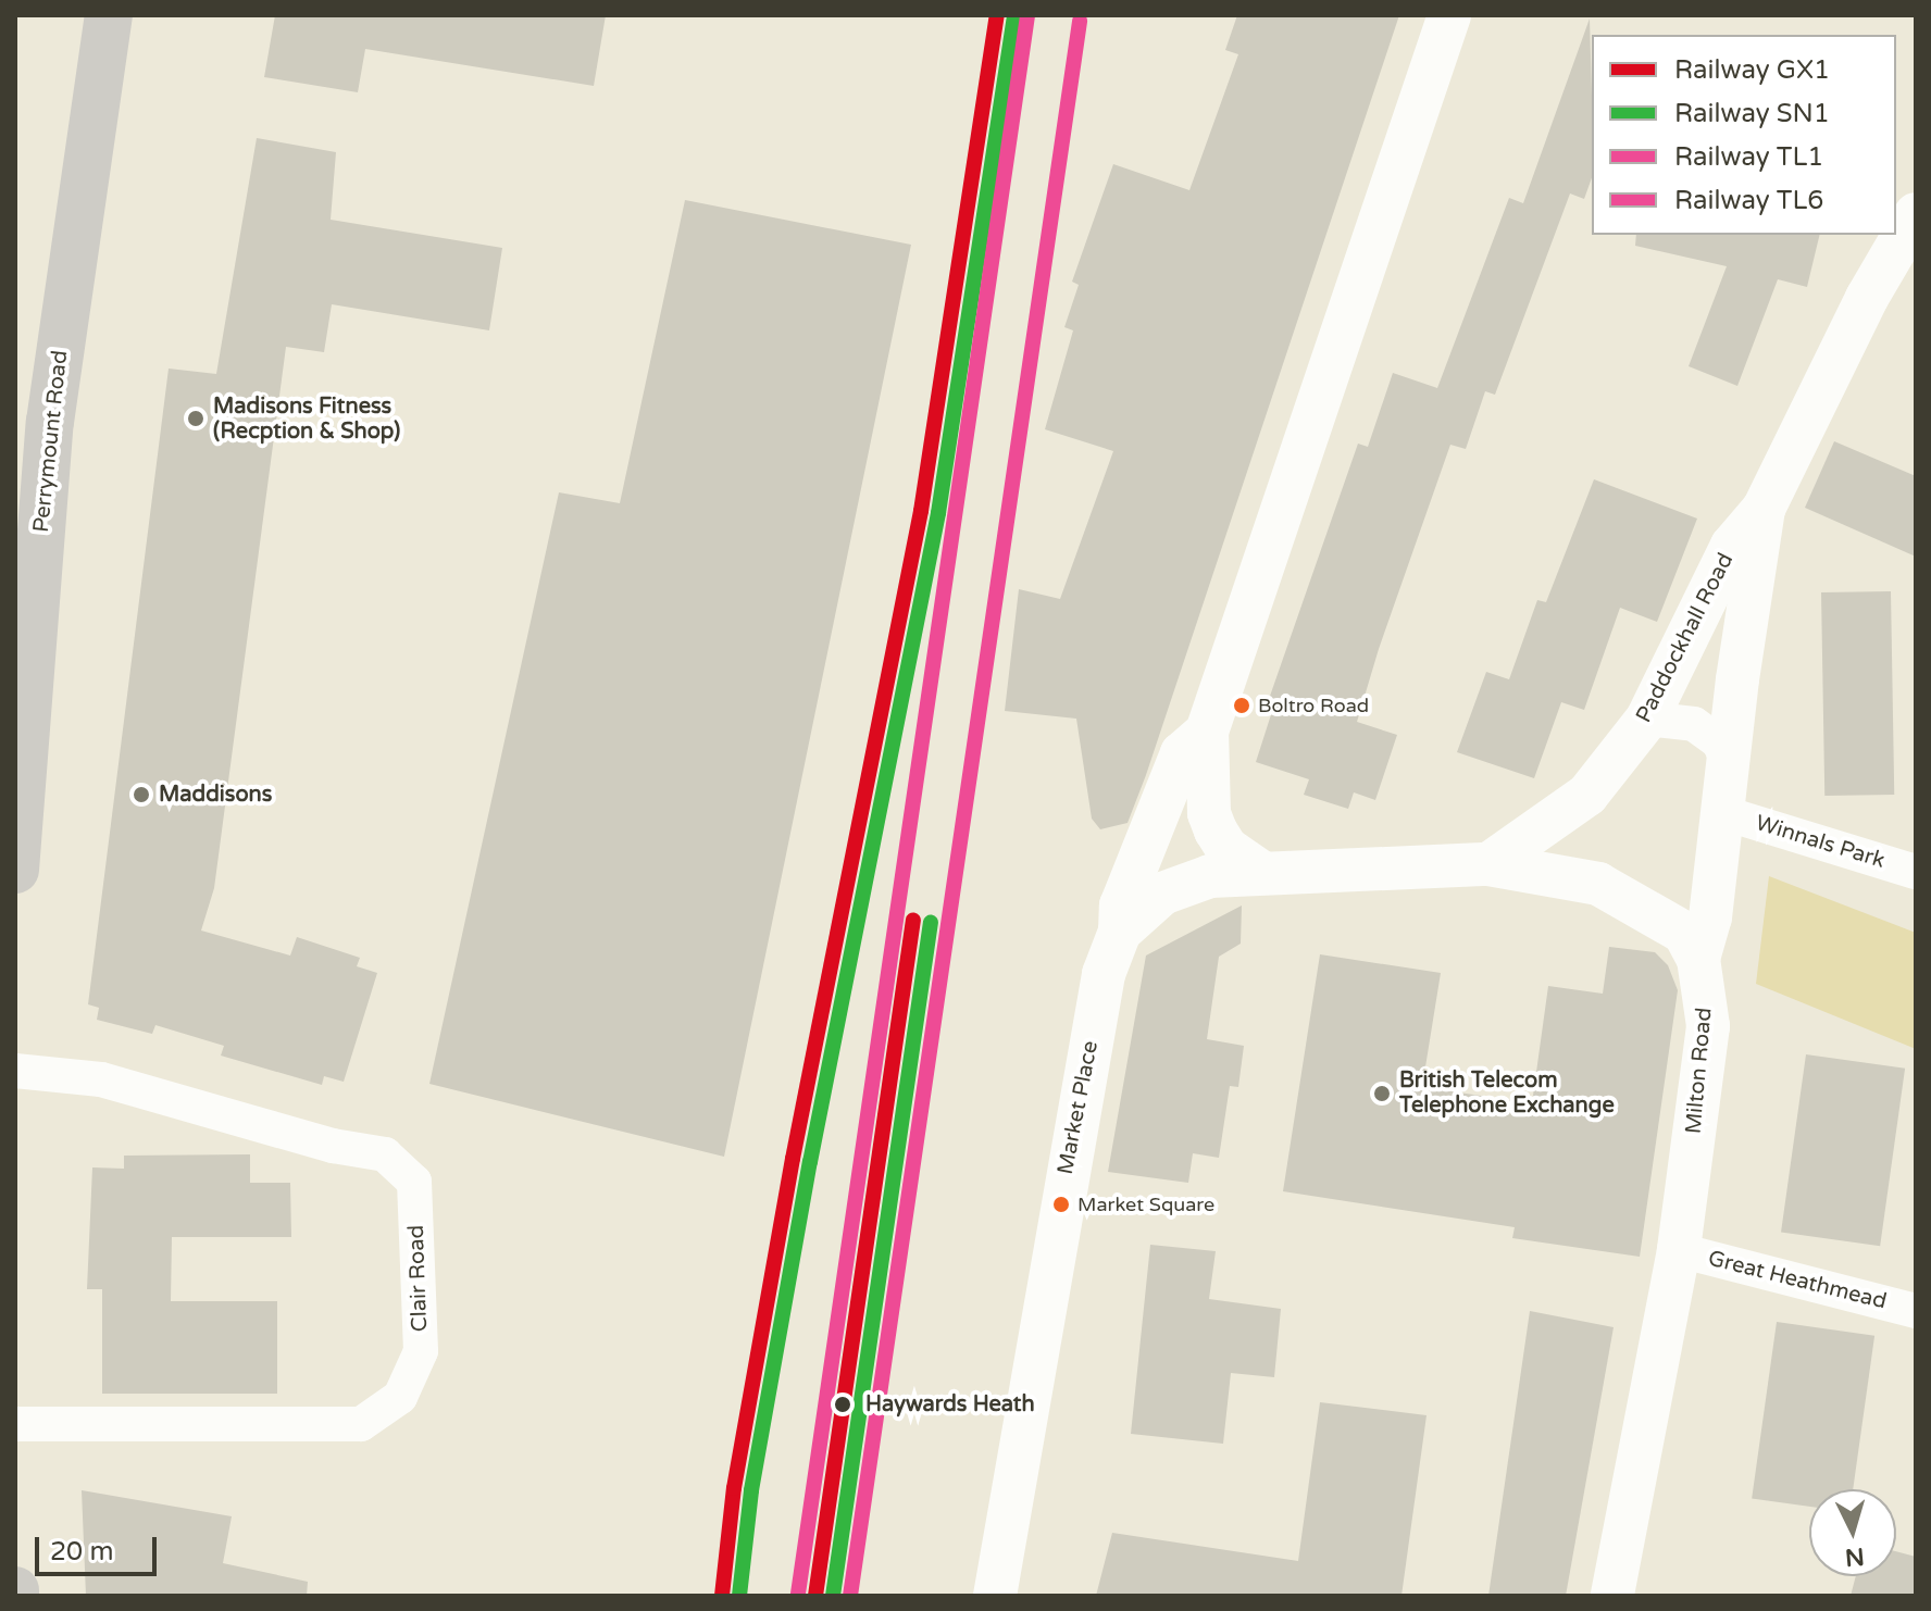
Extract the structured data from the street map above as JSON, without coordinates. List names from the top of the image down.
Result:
{
  "streets": {
    "main road": ["Perrymount Road"],
    "street": [
      "Paddockhall Road",
      "Winnals Park",
      "Milton Road",
      "Market Place",
      "Clair Road",
      "Great Heathmead"
    ]
  },
  "crossings": [
    ["Paddockhall Road", "Winnals Park"],
    ["Paddockhall Road", "Milton Road"],
    ["Milton Road", "Market Place"],
    ["Milton Road", "Great Heathmead"]
  ],
  "places": [
    "Madisons Fitness (Recption & Shop)",
    "Boltro Road",
    "Maddisons",
    "British Telecom Telephone Exchange",
    "Market Square",
    "Haywards Heath"
  ],
  "lines": [
    "rail line GX1",
    "rail line TL1",
    "rail line SN1",
    "rail line TL6"
  ],
  "legend": [
    "Railway GX1",
    "Railway SN1",
    "Railway TL1",
    "Railway TL6"
  ],
  "scale_bar": "20 m",
  "north": "bottom"
}
